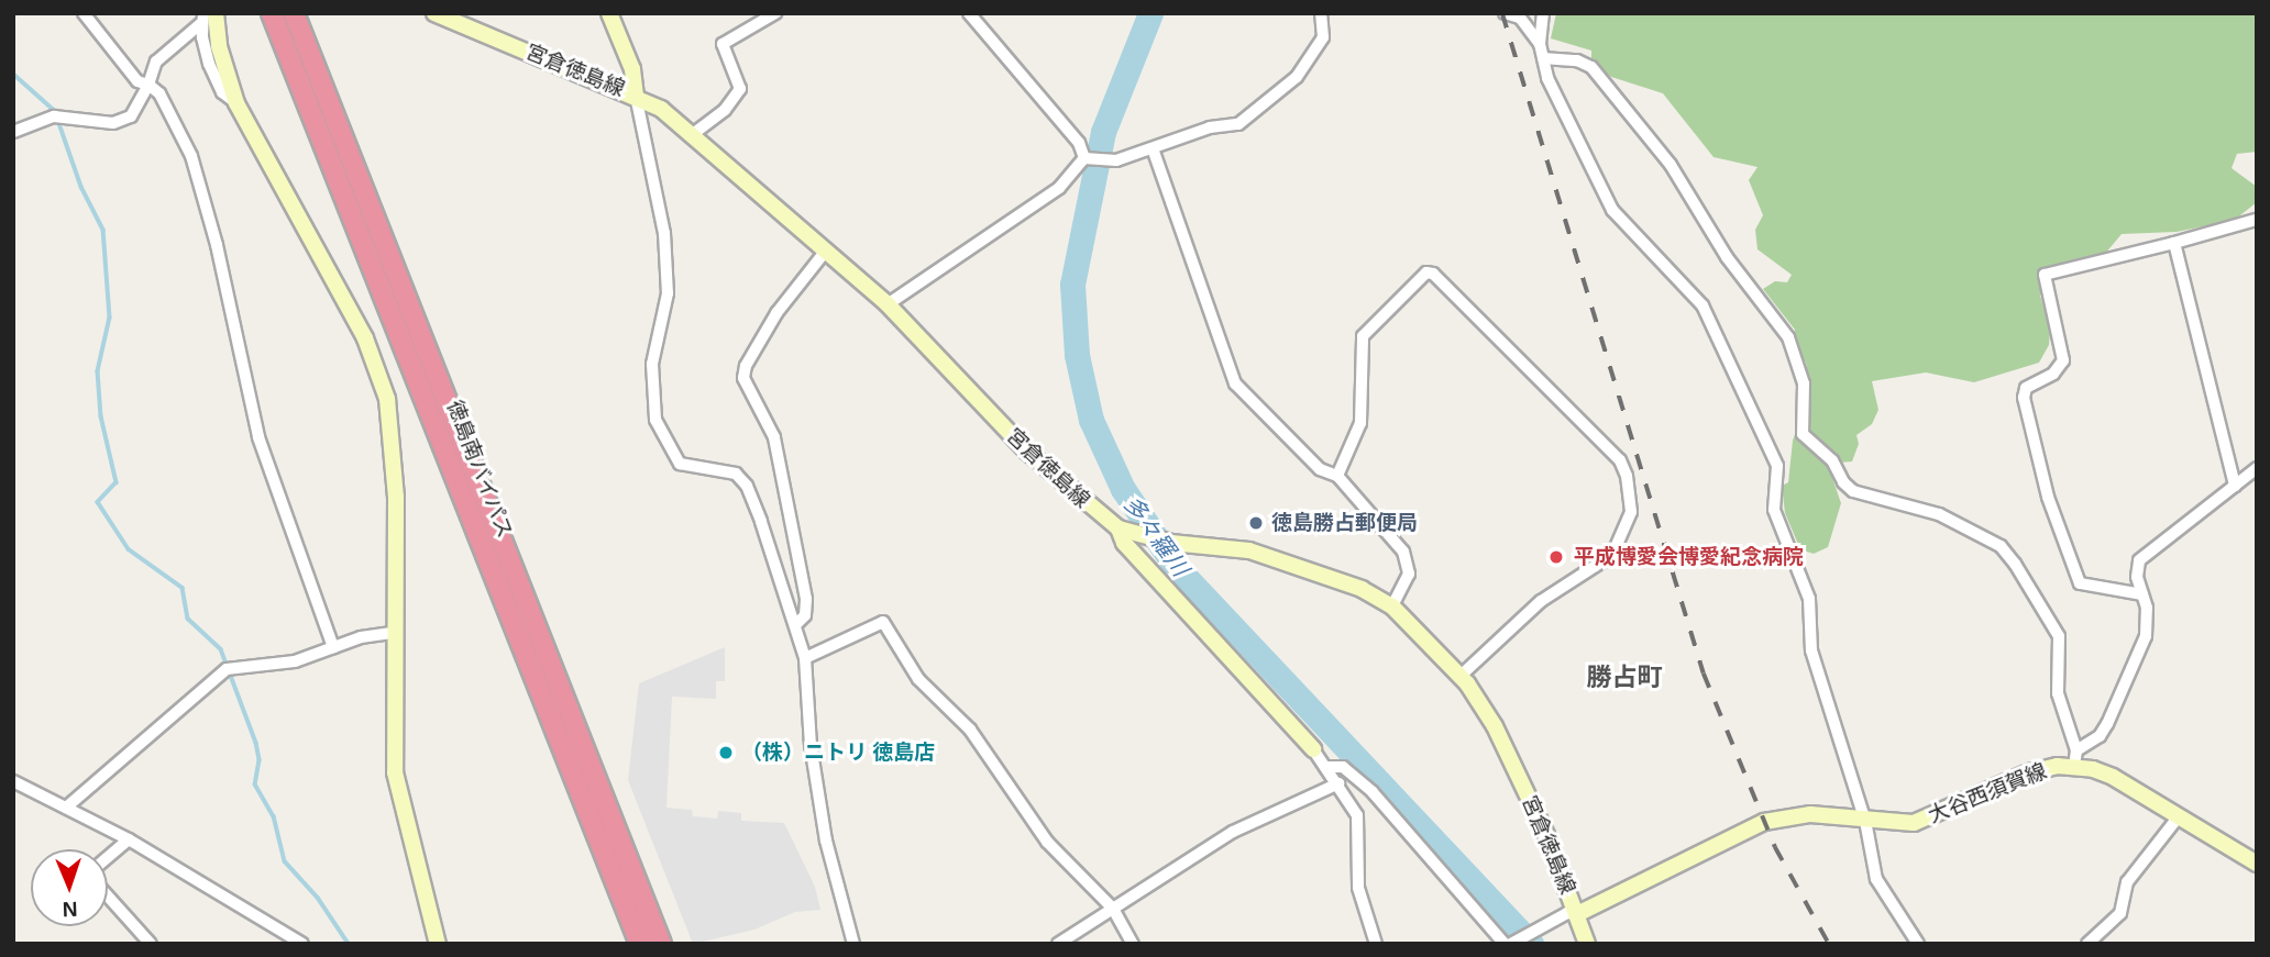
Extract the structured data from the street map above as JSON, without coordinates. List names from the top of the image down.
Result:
{
  "streets": {
    "highway": ["徳島南バイパス"],
    "main road": ["宮倉徳島線", "大谷西須賀線"]
  },
  "crossings": [
    ["宮倉徳島線", "大谷西須賀線"]
  ],
  "districts": ["勝占町"],
  "water": ["多々羅川"],
  "places": ["徳島勝占郵便局", "平成博愛会博愛紀念病院", "（株）ニトリ 徳島店"],
  "north": "bottom"
}
